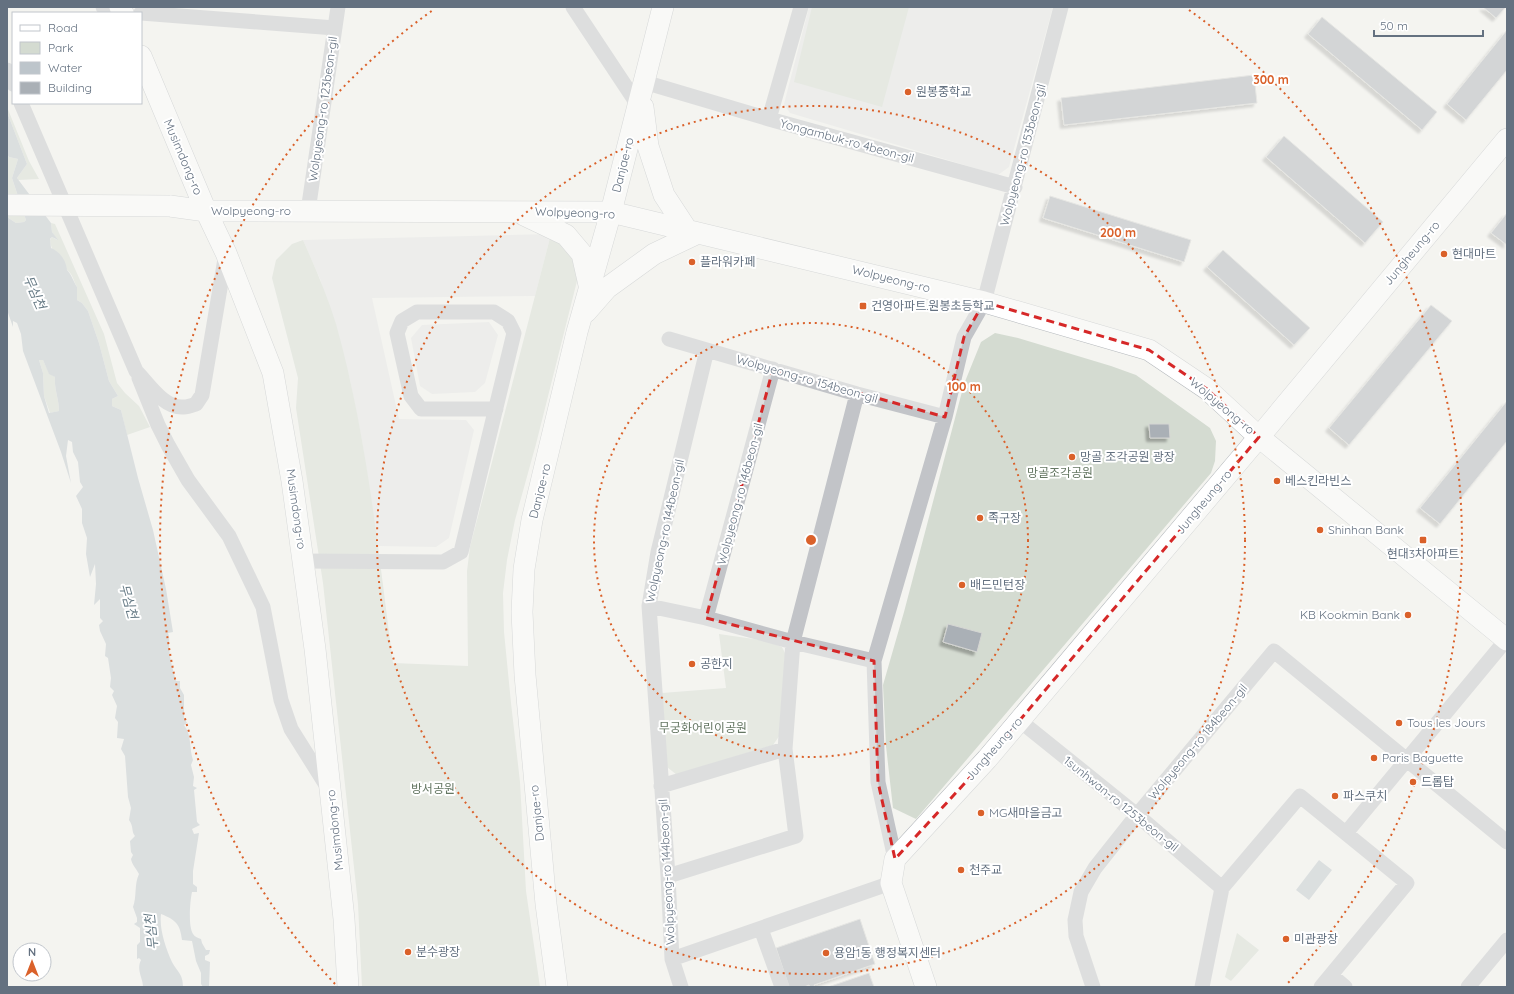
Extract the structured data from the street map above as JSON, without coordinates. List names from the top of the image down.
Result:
{
  "streets": {
    "street": [
      "Wolpyeong-ro 123beon-gil",
      "Yongambuk-ro 4beon-gil",
      "Wolpyeong-ro 153beon-gil",
      "Musimdong-ro",
      "Danjae-ro",
      "Wolpyeong-ro",
      "Jungheung-ro",
      "Wolpyeong-ro 154beon-gil",
      "Wolpyeong-ro 146beon-gil",
      "Wolpyeong-ro 144beon-gil",
      "Wolpyeong-ro 184beon-gil",
      "1sunhwan-ro 1253beon-gil"
    ]
  },
  "crossings": [
    ["Wolpyeong-ro 123beon-gil", "Wolpyeong-ro"],
    ["Yongambuk-ro 4beon-gil", "Wolpyeong-ro 153beon-gil"],
    ["Wolpyeong-ro 153beon-gil", "Wolpyeong-ro"],
    ["Wolpyeong-ro 153beon-gil", "Jungheung-ro"],
    ["Wolpyeong-ro 153beon-gil", "Wolpyeong-ro 154beon-gil"],
    ["Musimdong-ro", "Wolpyeong-ro"],
    ["Danjae-ro", "Wolpyeong-ro"],
    ["Wolpyeong-ro", "Jungheung-ro"],
    ["Jungheung-ro", "1sunhwan-ro 1253beon-gil"],
    ["Wolpyeong-ro 154beon-gil", "Wolpyeong-ro 146beon-gil"],
    ["Wolpyeong-ro 154beon-gil", "Wolpyeong-ro 144beon-gil"],
    ["Wolpyeong-ro 184beon-gil", "1sunhwan-ro 1253beon-gil"]
  ],
  "water": ["무심천"],
  "parks": ["망골조각공원", "무궁화어린이공원", "방서공원"],
  "places": {
    "other": [
      "원봉중학교",
      "현대마트",
      "플라워카페",
      "망골 조각공원 광장",
      "베스킨라빈스",
      "족구장",
      "Shinhan Bank",
      "배드민턴장",
      "KB Kookmin Bank",
      "공한지",
      "Tous les Jours",
      "Paris Baguette",
      "드롭탑",
      "파스쿠치",
      "MG새마을금고",
      "천주교",
      "미관광장",
      "분수광장",
      "용암1동 행정복지센터"
    ],
    "transit": ["건영아파트.원봉초등학교", "현대3차아파트"]
  },
  "legend": [
    "Road",
    "Park",
    "Water",
    "Building"
  ],
  "scale_bar": "50 m",
  "north": "top",
  "rings": ["300 m", "200 m", "100 m"]
}
